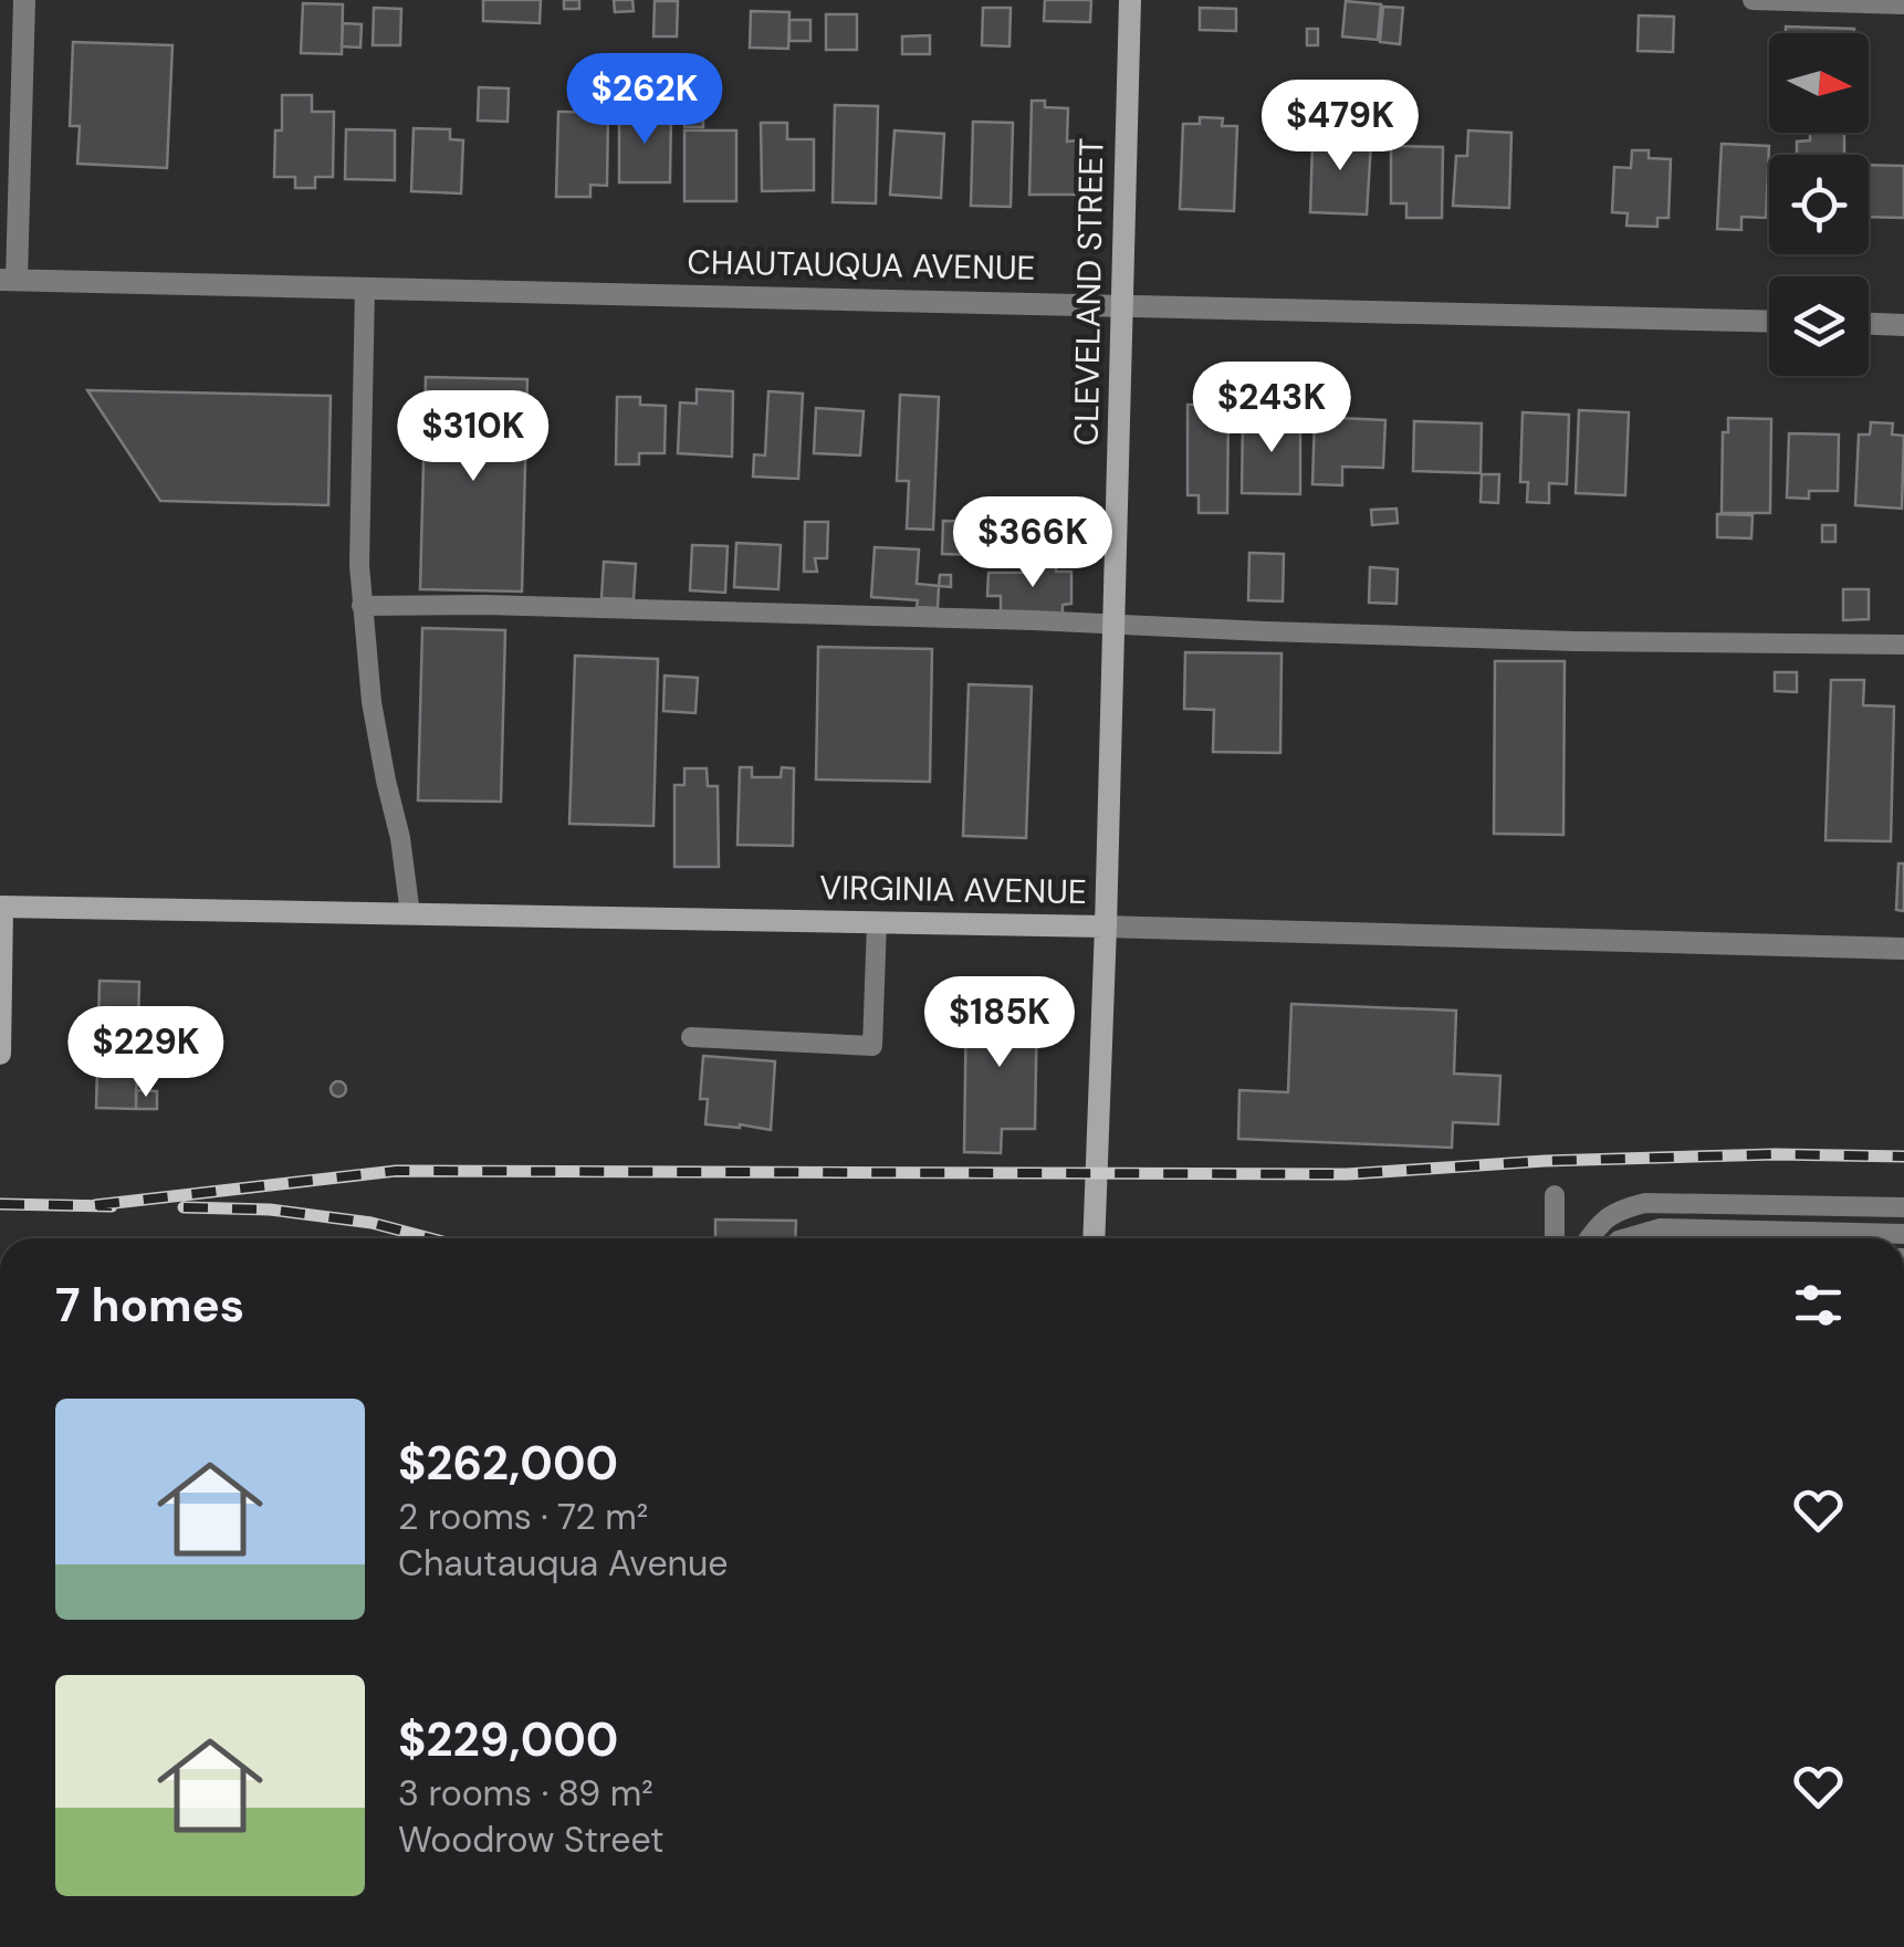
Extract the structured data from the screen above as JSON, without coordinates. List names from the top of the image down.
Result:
{
  "streets": {
    "street": ["CHAUTAUQUA AVENUE", "CLEVELAND STREET", "VIRGINIA AVENUE"]
  },
  "crossings": [
    ["CHAUTAUQUA AVENUE", "CLEVELAND STREET"],
    ["CLEVELAND STREET", "VIRGINIA AVENUE"]
  ],
  "north": "right",
  "page": {
    "price": [
      "$262K",
      "$479K",
      "$243K",
      "$310K",
      "$366K",
      "$185K",
      "$229K"
    ],
    "heading": "7 homes",
    "list": [
      {
        "name": "$262,000",
        "note": "2 rooms · 72 m² · Chautauqua Avenue"
      },
      {
        "name": "$229,000",
        "note": "3 rooms · 89 m² · Woodrow Street"
      }
    ]
  }
}
